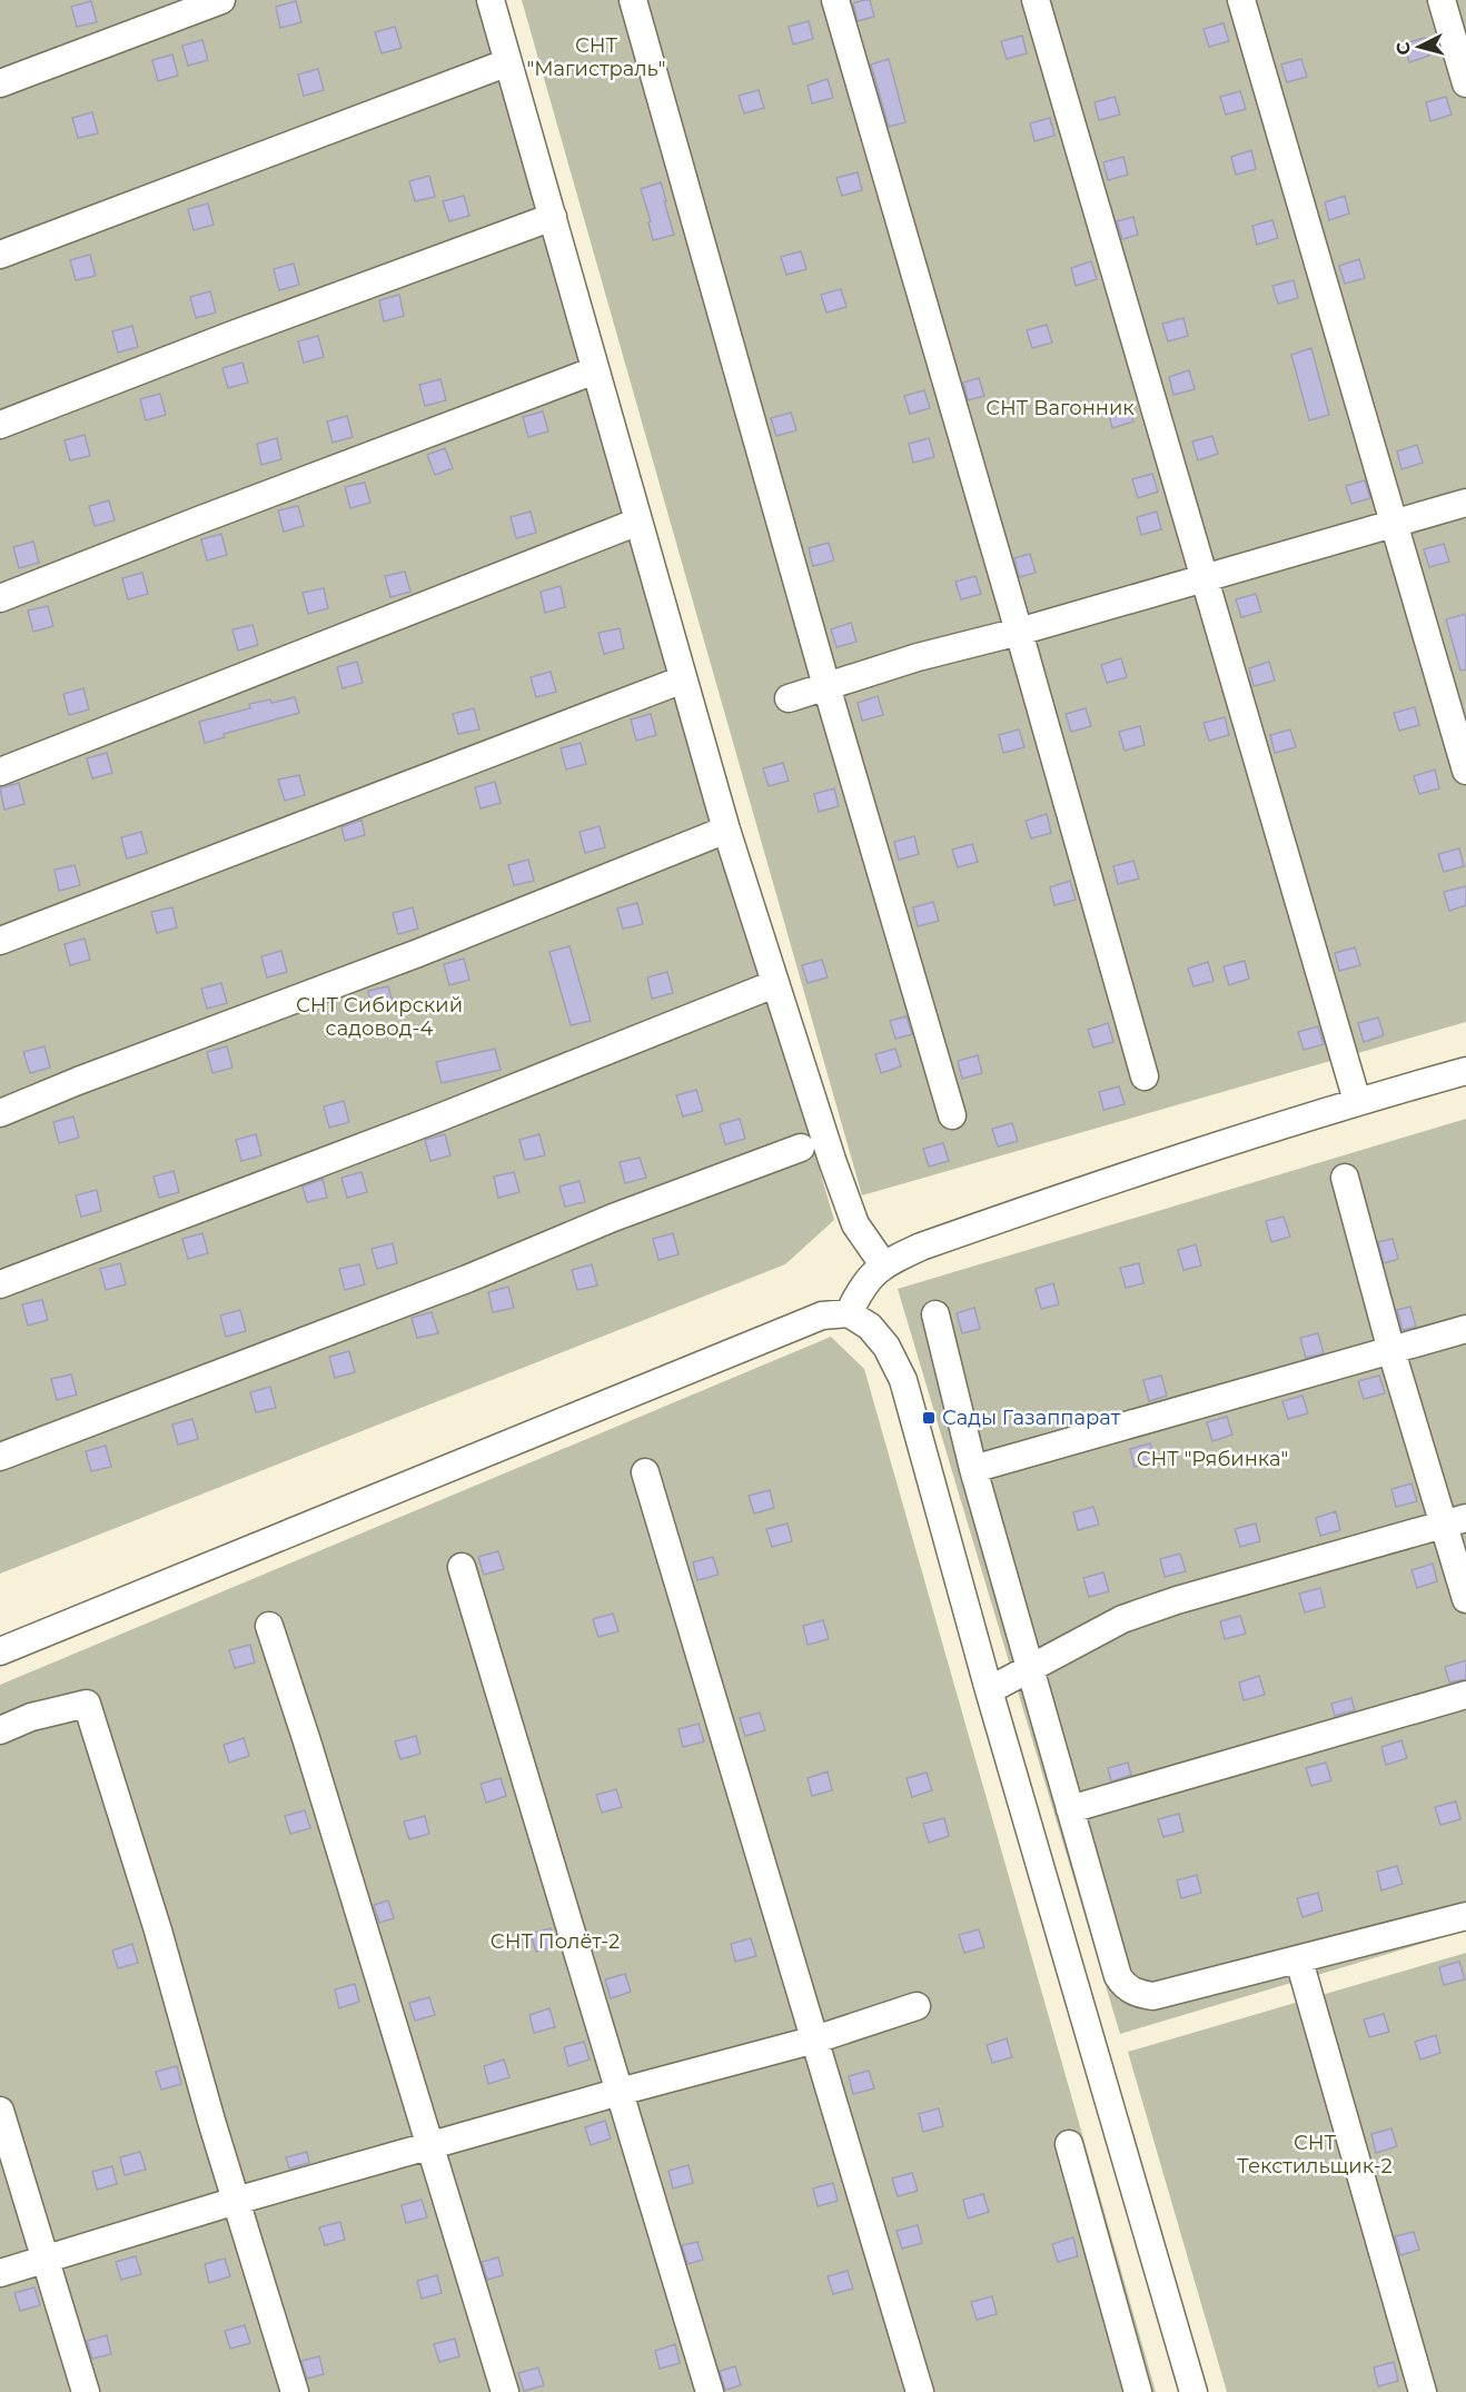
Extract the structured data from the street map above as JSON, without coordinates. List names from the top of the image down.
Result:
{
  "parks": [
    "СНТ \"Магистраль\"",
    "СНТ Вагонник",
    "СНТ Сибирский садовод-4",
    "СНТ \"Рябинка\"",
    "СНТ Полёт-2",
    "СНТ Текстильщик-2"
  ],
  "places": {
    "transit": ["Сады Газаппарат"]
  },
  "north": "left"
}
